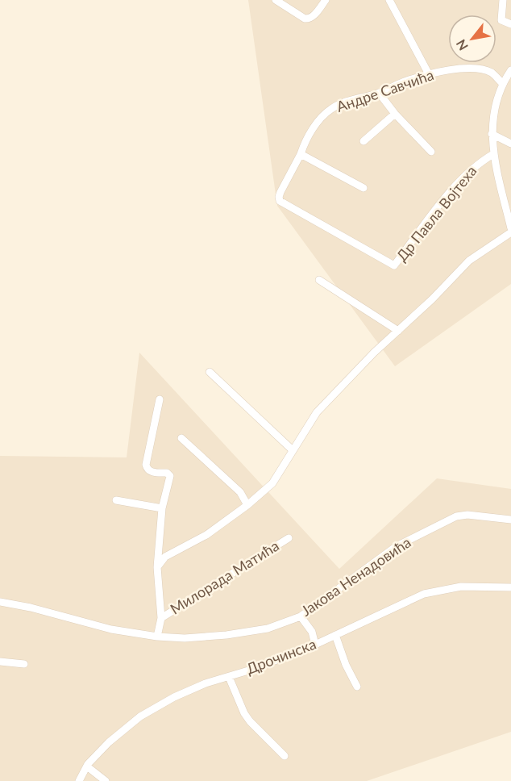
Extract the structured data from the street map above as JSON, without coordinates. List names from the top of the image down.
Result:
{
  "streets": {
    "street": [
      "Андре Савчића",
      "Др Павла Војтеха",
      "Јакова Ненадовића",
      "Милорада Матића",
      "Дрочинска"
    ]
  },
  "crossings": [
    ["Андре Савчића", "Др Павла Војтеха"]
  ],
  "north": "bottom left"
}
